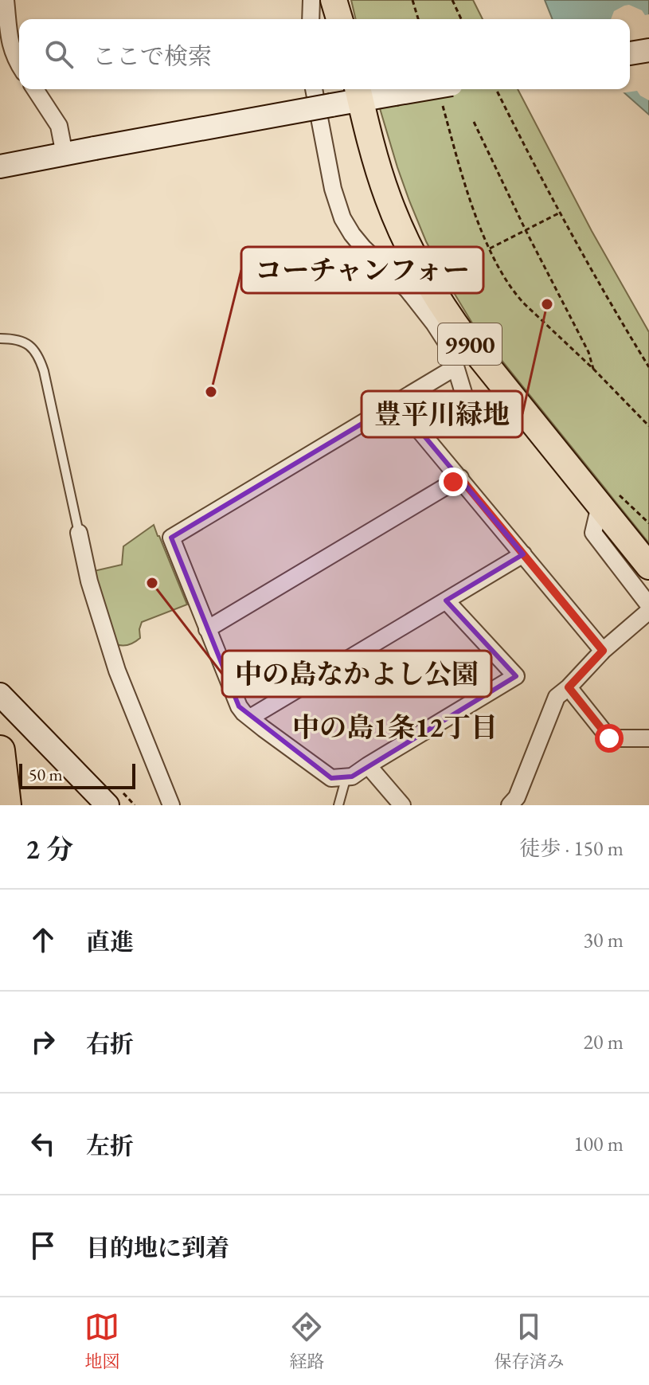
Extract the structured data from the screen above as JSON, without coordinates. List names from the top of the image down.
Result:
{
  "streets": {
    "main road": ["9900"]
  },
  "districts": ["中の島1条12丁目"],
  "places": ["豊平川緑地", "コーチャンフォー", "中の島なかよし公園"],
  "scale_bar": "50 m",
  "page": {
    "search": "ここで検索",
    "scale": "50 m",
    "heading": ["2 分", "徒歩 · 150 m"],
    "list": [
      ["直進", "30 m"],
      ["右折", "20 m"],
      ["左折", "100 m"],
      "目的地に到着"
    ],
    "nav": ["地図", "経路", "保存済み"]
  }
}
